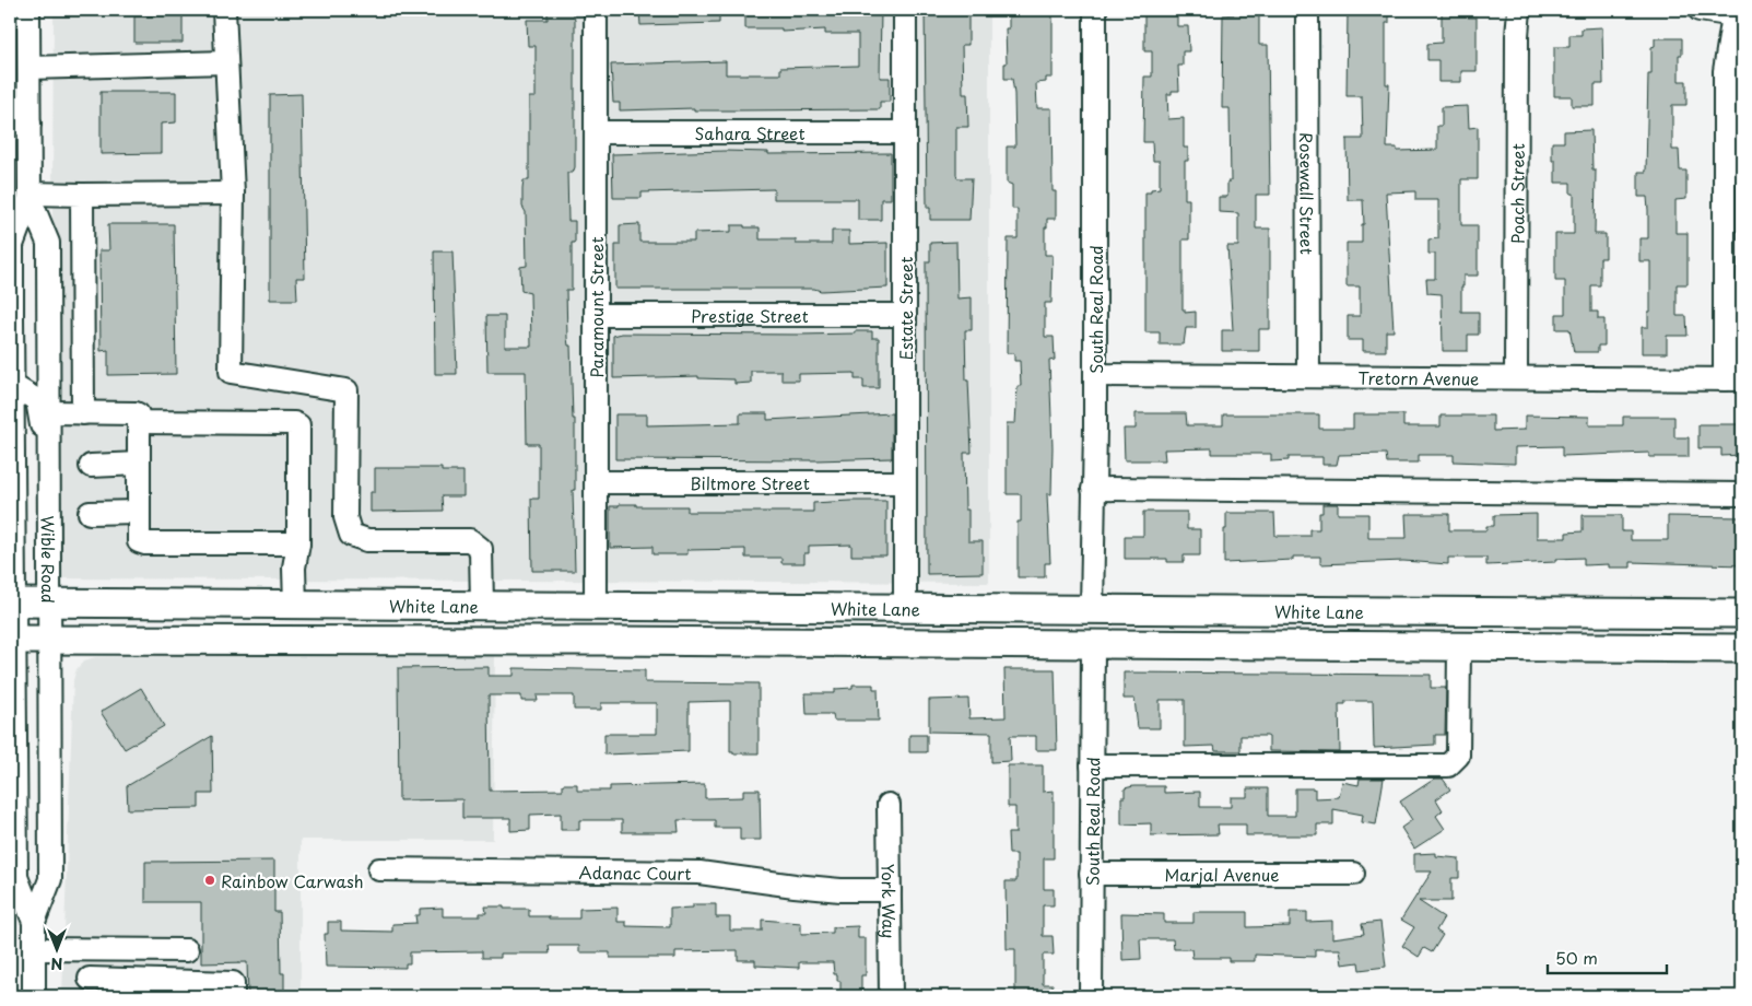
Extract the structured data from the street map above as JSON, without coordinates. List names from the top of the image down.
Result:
{
  "streets": {
    "main road": ["White Lane"],
    "street": [
      "Sahara Street",
      "Rosewall Street",
      "Poach Street",
      "Paramount Street",
      "Estate Street",
      "South Real Road",
      "Prestige Street",
      "Tretorn Avenue",
      "Biltmore Street",
      "Wible Road",
      "Adanac Court",
      "Marjal Avenue",
      "York Way"
    ]
  },
  "crossings": [
    ["Sahara Street", "Paramount Street"],
    ["Sahara Street", "Estate Street"],
    ["Rosewall Street", "Tretorn Avenue"],
    ["Poach Street", "Tretorn Avenue"],
    ["Paramount Street", "Prestige Street"],
    ["Paramount Street", "Biltmore Street"],
    ["Paramount Street", "White Lane"],
    ["Estate Street", "Prestige Street"],
    ["Estate Street", "Biltmore Street"],
    ["Estate Street", "White Lane"],
    ["South Real Road", "Tretorn Avenue"],
    ["South Real Road", "White Lane"],
    ["South Real Road", "Marjal Avenue"],
    ["Wible Road", "White Lane"],
    ["Adanac Court", "York Way"]
  ],
  "places": ["Rainbow Carwash"],
  "scale_bar": "50 m",
  "north": "bottom"
}
